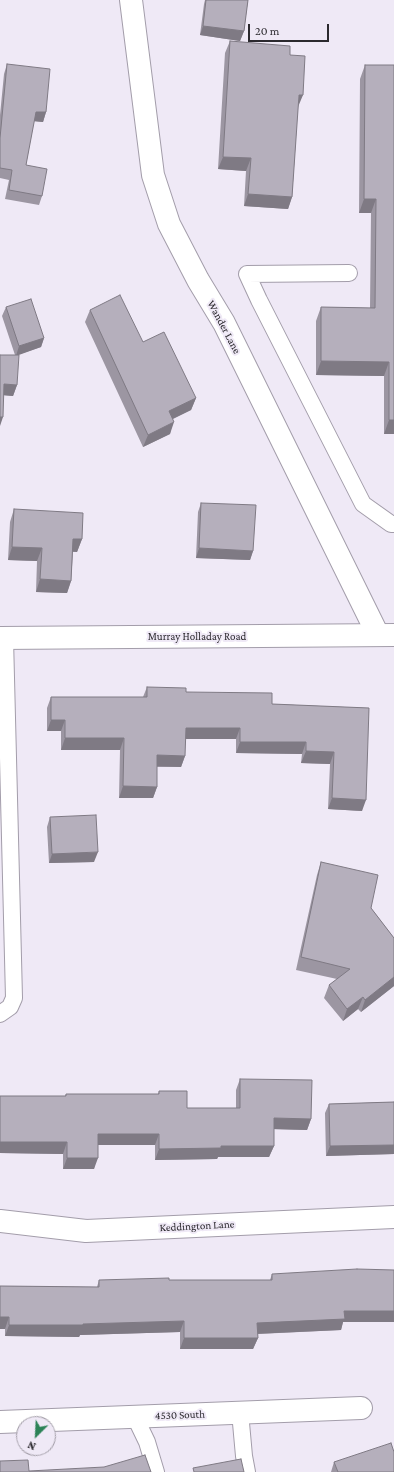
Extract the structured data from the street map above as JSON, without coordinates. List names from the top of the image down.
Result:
{
  "streets": {
    "street": [
      "Wander Lane",
      "Murray Holladay Road",
      "Keddington Lane",
      "4530 South"
    ]
  },
  "crossings": [
    ["Wander Lane", "Murray Holladay Road"]
  ],
  "scale_bar": "20 m",
  "north": "bottom left"
}
